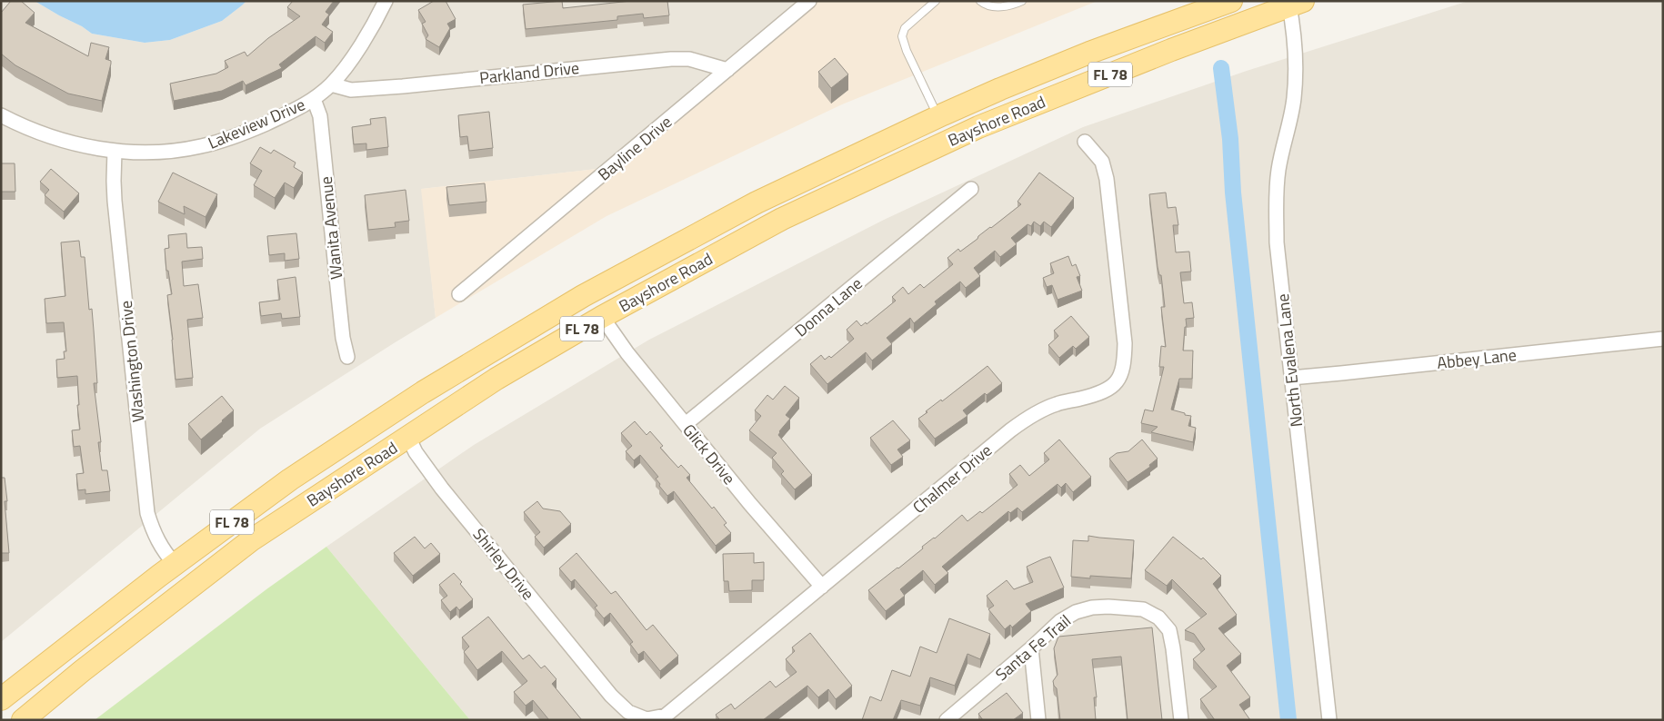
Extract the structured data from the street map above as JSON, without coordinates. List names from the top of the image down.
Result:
{
  "streets": {
    "main road": ["FL 78", "Bayshore Road"],
    "street": [
      "Parkland Drive",
      "Lakeview Drive",
      "Bayline Drive",
      "Wanita Avenue",
      "Donna Lane",
      "Abbey Lane",
      "North Evalena Lane",
      "Washington Drive",
      "Glick Drive",
      "Chalmer Drive",
      "Shirley Drive",
      "Santa Fe Trail"
    ]
  },
  "crossings": [
    ["Parkland Drive", "Lakeview Drive"],
    ["Parkland Drive", "Bayline Drive"],
    ["Bayshore Road", "North Evalena Lane"],
    ["Bayshore Road", "Washington Drive"],
    ["Bayshore Road", "Glick Drive"],
    ["Bayshore Road", "Shirley Drive"],
    ["Lakeview Drive", "Wanita Avenue"],
    ["Lakeview Drive", "Washington Drive"],
    ["Donna Lane", "Glick Drive"],
    ["Abbey Lane", "North Evalena Lane"],
    ["Glick Drive", "Chalmer Drive"],
    ["Chalmer Drive", "Shirley Drive"]
  ]
}
